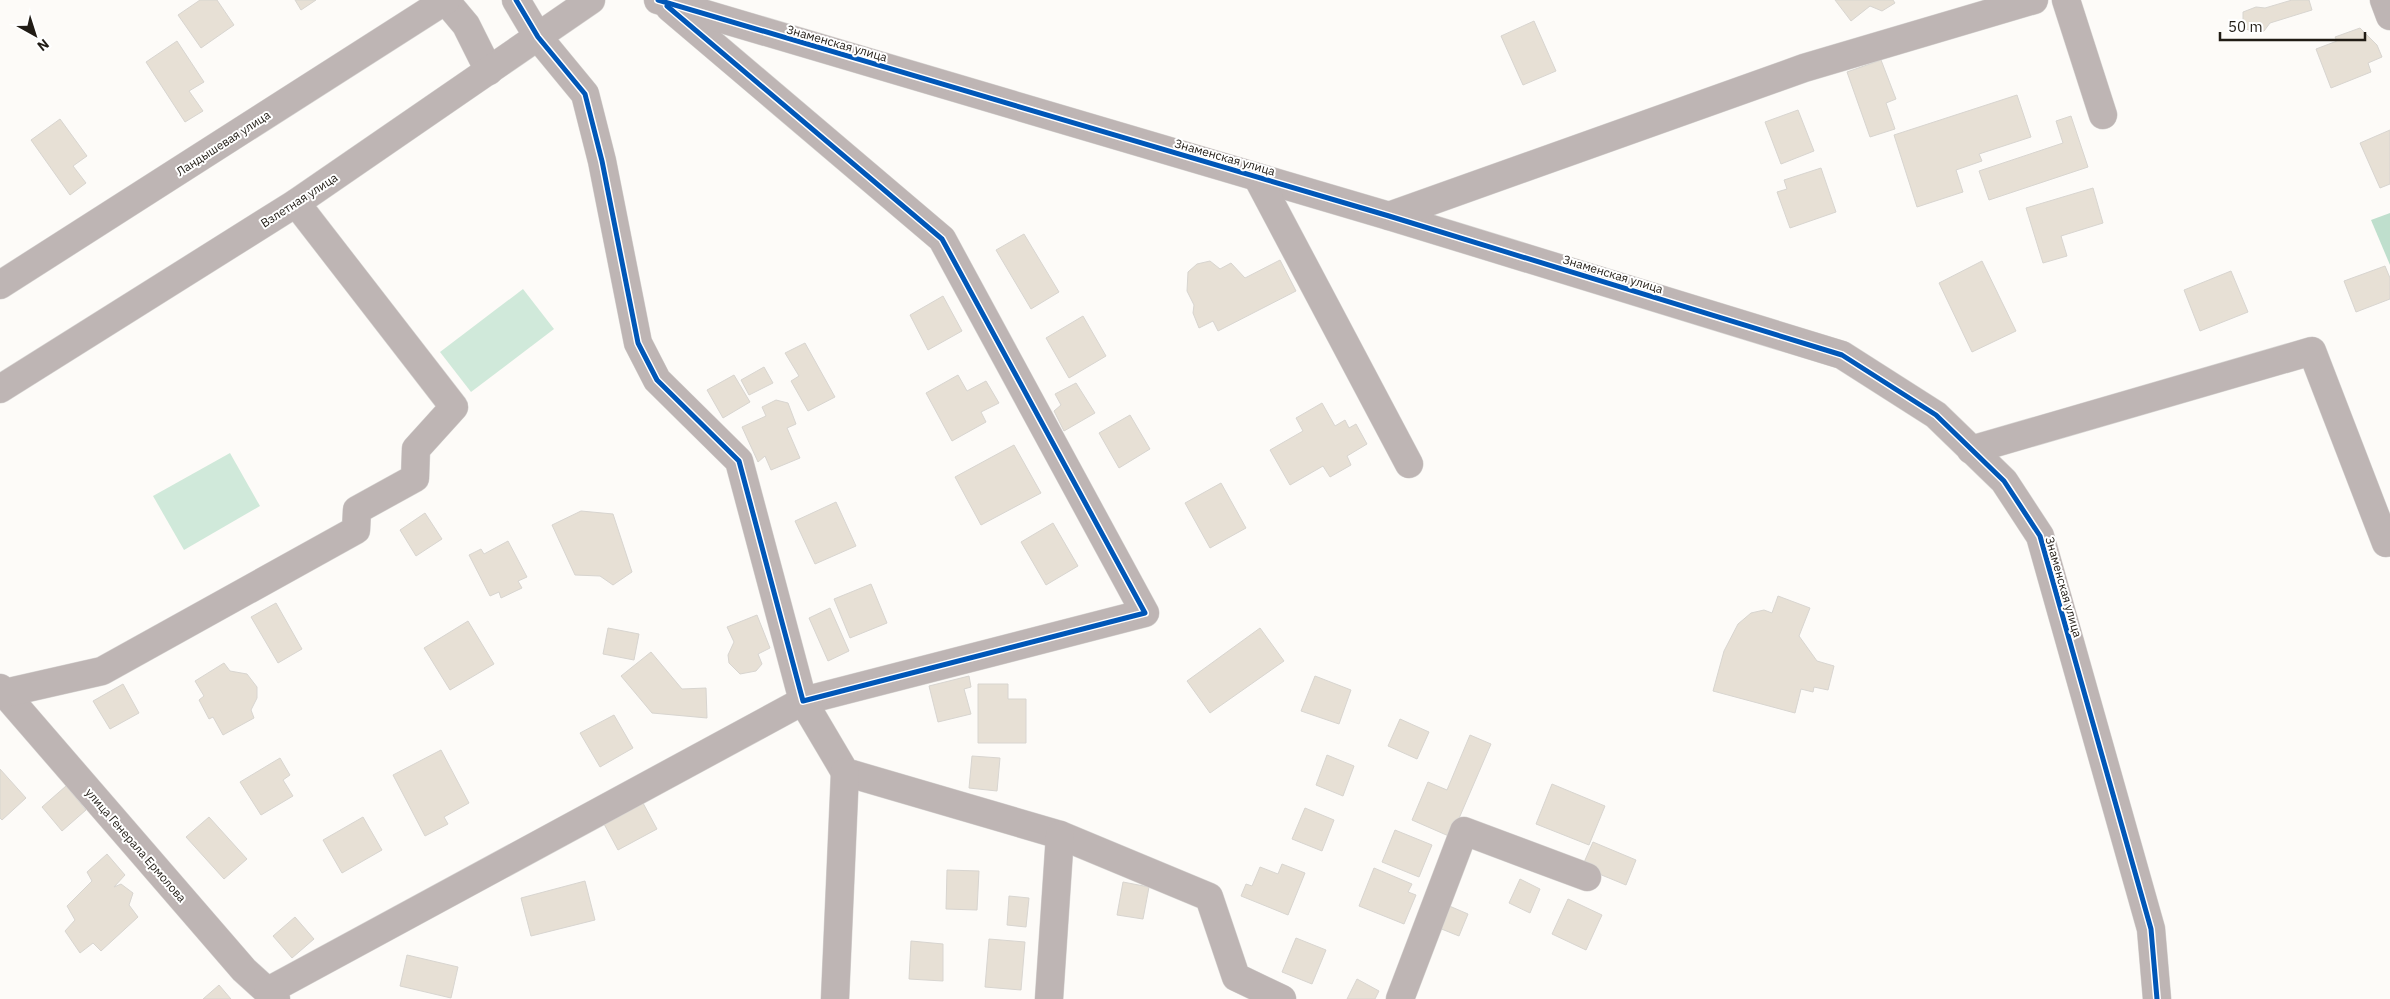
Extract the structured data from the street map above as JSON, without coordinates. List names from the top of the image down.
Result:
{
  "streets": {
    "street": [
      "Знаменская улица",
      "Ландышевая улица",
      "Взлетная улица",
      "улица Генерала Ермолова"
    ]
  },
  "scale_bar": "50 m",
  "north": "bottom right"
}
